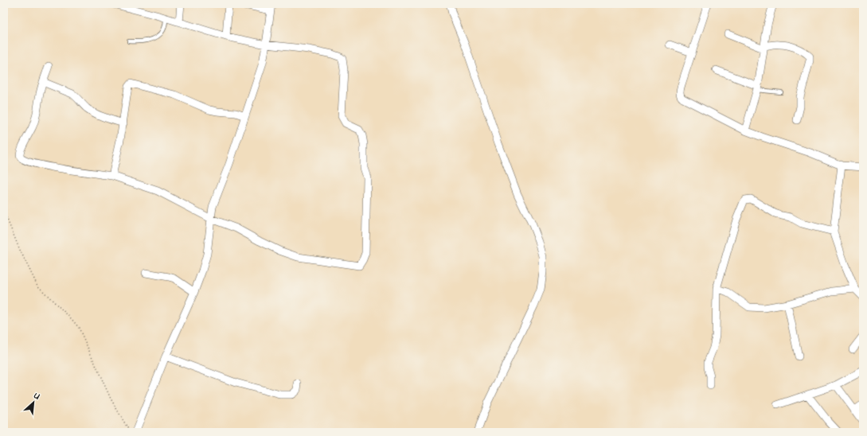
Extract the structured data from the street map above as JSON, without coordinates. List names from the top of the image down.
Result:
{
  "north": "top right"
}
